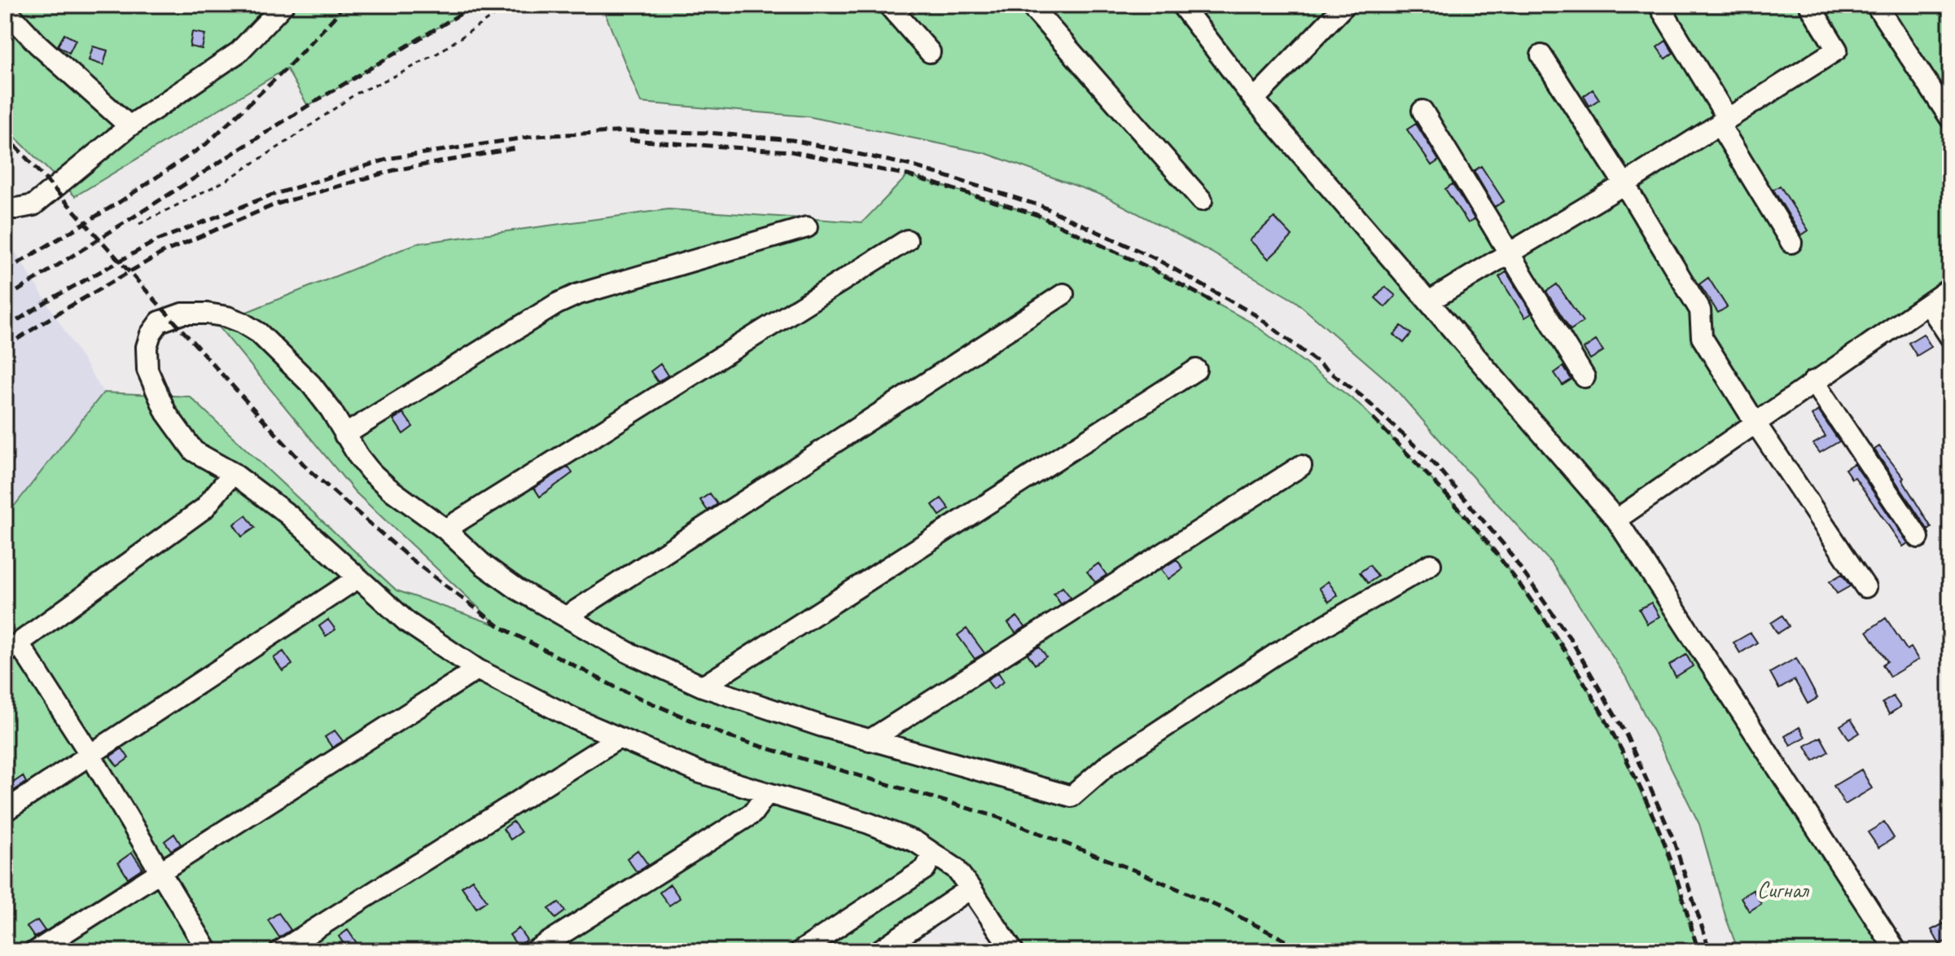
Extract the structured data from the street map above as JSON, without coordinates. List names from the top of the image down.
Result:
{
  "parks": ["Сигнал"]
}
